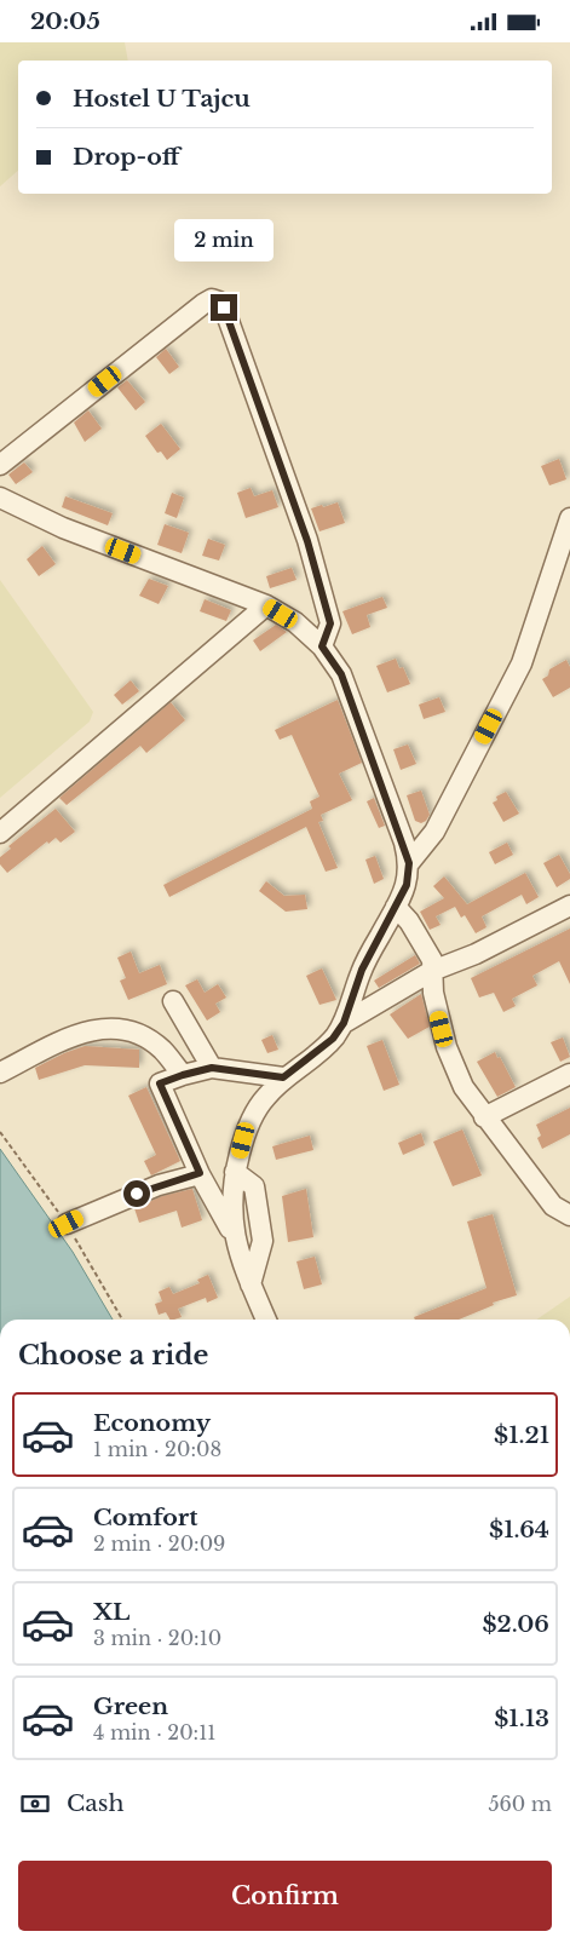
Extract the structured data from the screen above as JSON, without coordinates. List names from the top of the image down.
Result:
{
  "page": {
    "status": "20:05",
    "banner": ["Hostel U Tajcu", "Drop-off"],
    "bubble": "2 min",
    "heading": "Choose a ride",
    "list": [
      {
        "name": "Economy",
        "note": "1 min · 20:08",
        "value": "$1.21"
      },
      {
        "name": "Comfort",
        "note": "2 min · 20:09",
        "value": "$1.64"
      },
      {
        "name": "XL",
        "note": "3 min · 20:10",
        "value": "$2.06"
      },
      {
        "name": "Green",
        "note": "4 min · 20:11",
        "value": "$1.13"
      }
    ],
    "pay": ["Cash", "560 m"],
    "buttons": "Confirm"
  }
}
